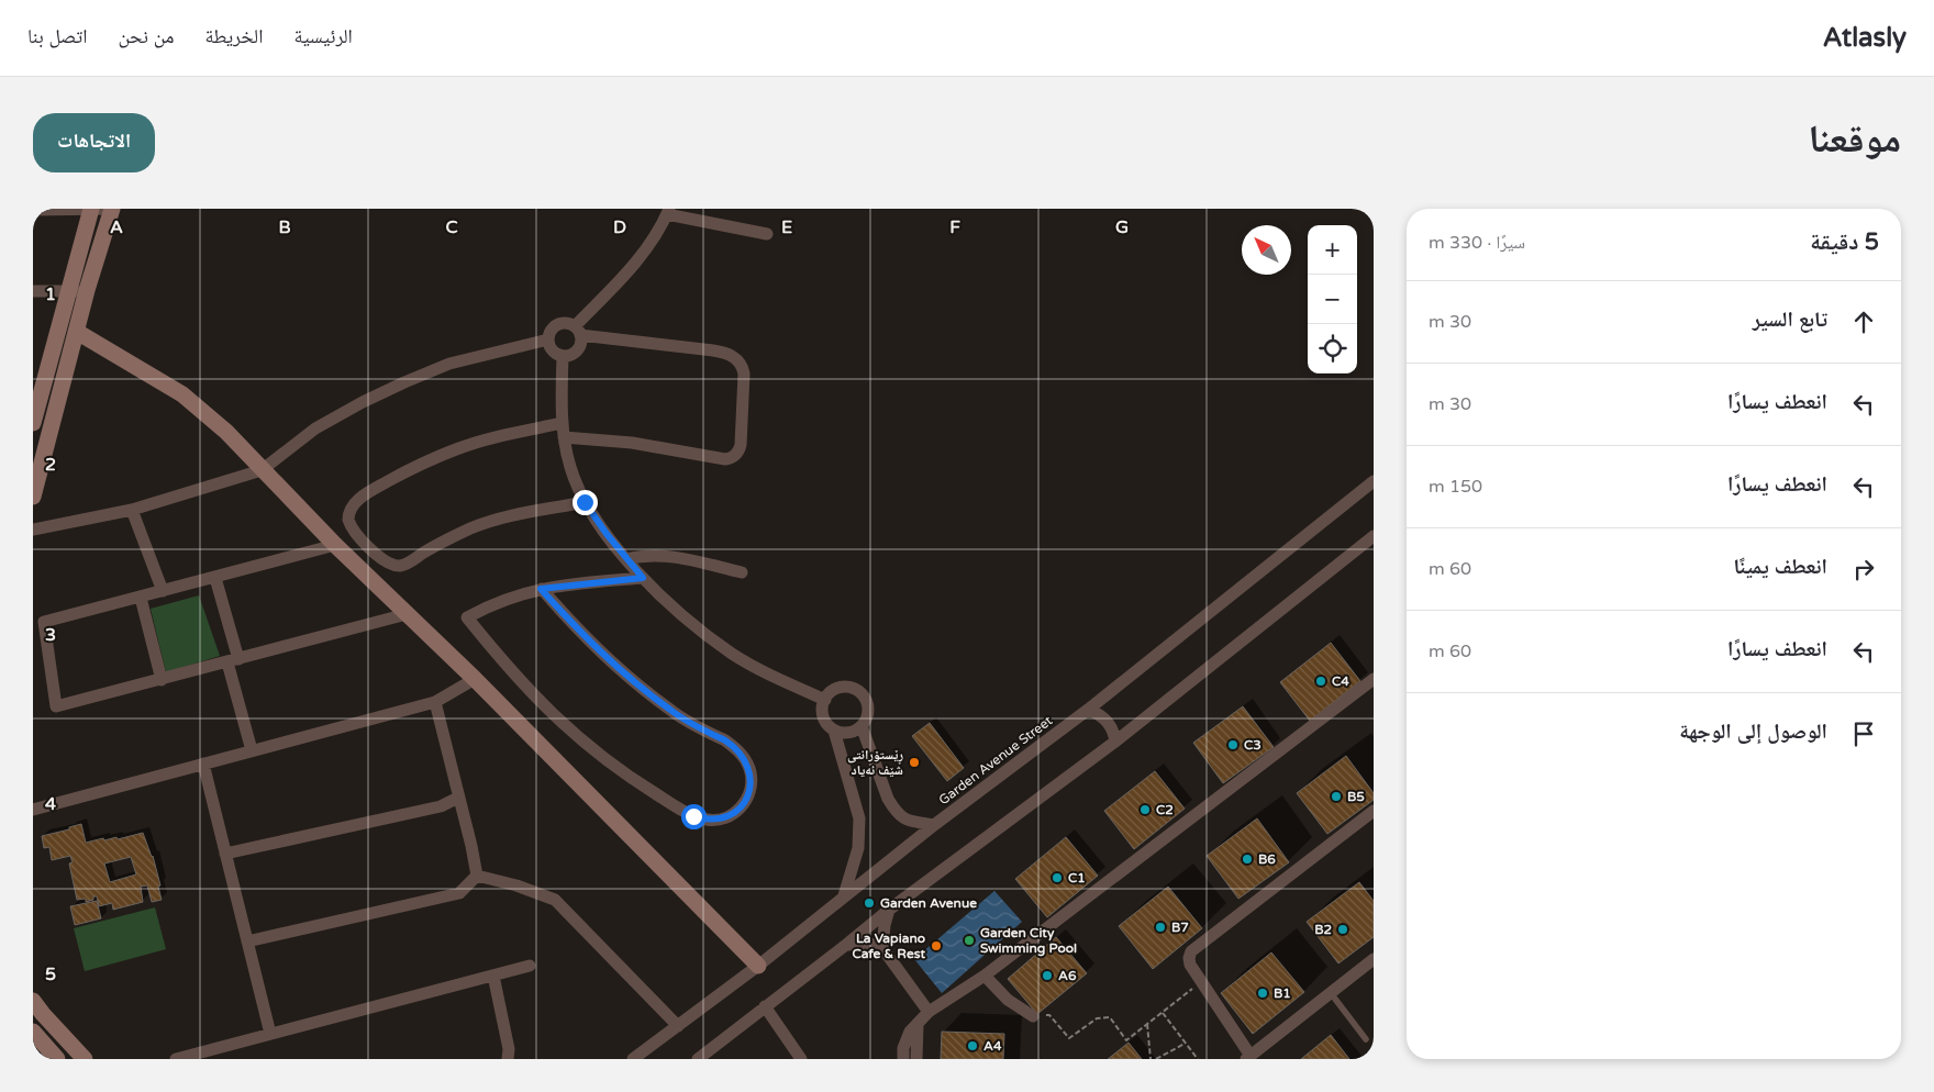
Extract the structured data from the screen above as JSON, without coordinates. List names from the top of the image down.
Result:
{
  "streets": {
    "street": ["Garden Avenue Street"]
  },
  "places": [
    "C4",
    "C3",
    "ڕێستۆرانتی شێف ئەیاد",
    "B5",
    "C2",
    "B6",
    "C1",
    "Garden Avenue",
    "B7",
    "B2",
    "Garden City Swimming Pool",
    "La Vapiano Cafe & Rest",
    "A6",
    "B1",
    "A4"
  ],
  "north": "top left",
  "page": {
    "header": "Atlasly",
    "nav": [
      "الرئيسية",
      "الخريطة",
      "من نحن",
      "اتصل بنا"
    ],
    "title": "موقعنا",
    "buttons": "الاتجاهات",
    "heading": ["5 دقيقة", "سيرًا · 330 m"],
    "map_buttons": ["+", "−"],
    "list": [
      ["تابع السير", "30 m"],
      ["انعطف يسارًا", "30 m"],
      ["انعطف يسارًا", "150 m"],
      ["انعطف يمينًا", "60 m"],
      ["انعطف يسارًا", "60 m"],
      "الوصول إلى الوجهة"
    ]
  },
  "grid": {
    "columns": [
      "A",
      "B",
      "C",
      "D",
      "E",
      "F",
      "G"
    ],
    "rows": [
      "1",
      "2",
      "3",
      "4",
      "5"
    ]
  }
}
